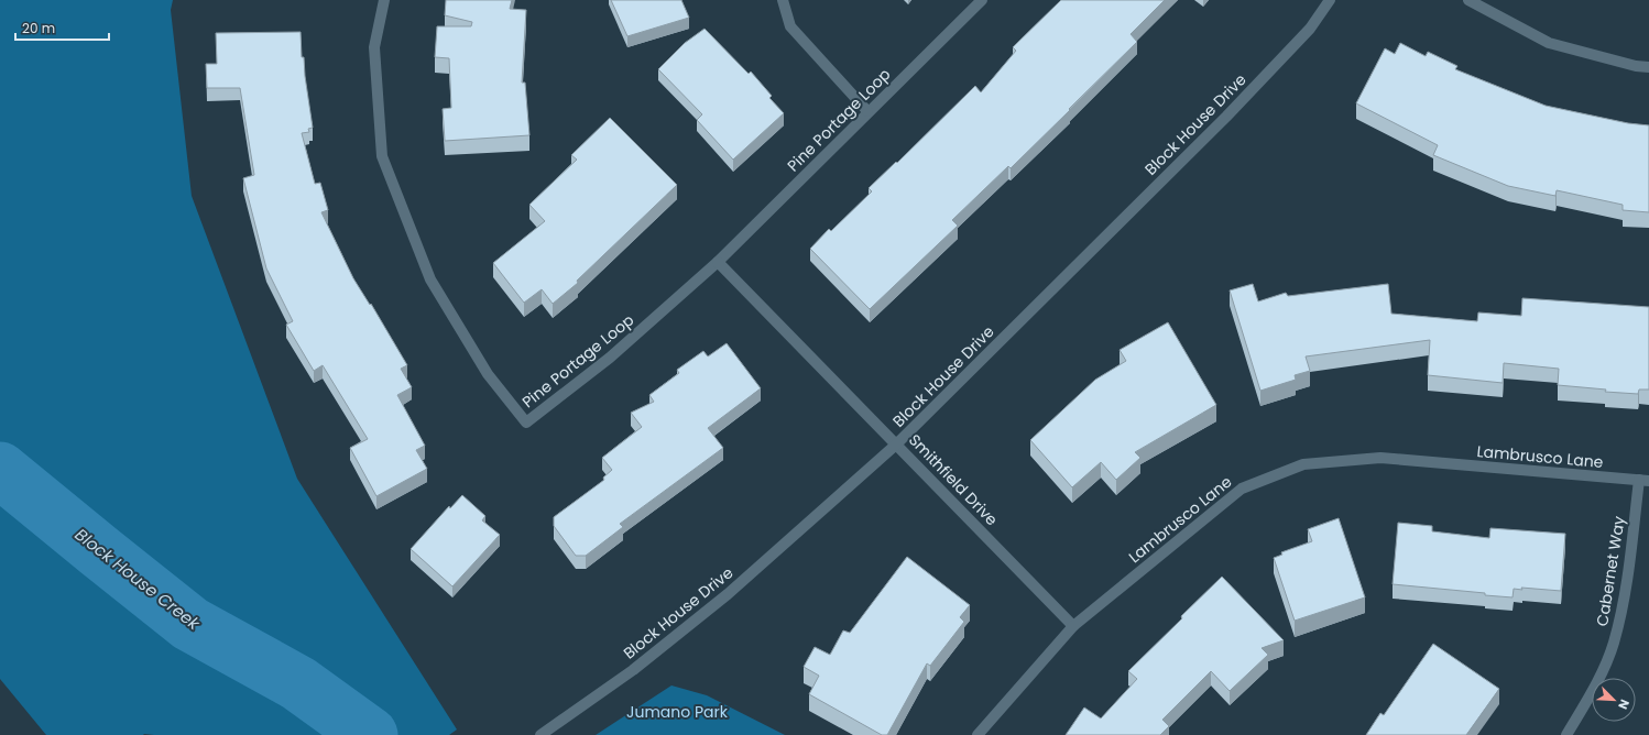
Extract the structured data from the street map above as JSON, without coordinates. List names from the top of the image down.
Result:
{
  "streets": {
    "street": [
      "Pine Portage Loop",
      "Block House Drive",
      "Lambrusco Lane",
      "Smithfield Drive",
      "Cabernet Way"
    ]
  },
  "crossings": [
    ["Pine Portage Loop", "Smithfield Drive"],
    ["Block House Drive", "Smithfield Drive"],
    ["Lambrusco Lane", "Smithfield Drive"],
    ["Lambrusco Lane", "Cabernet Way"]
  ],
  "water": ["Block House Creek"],
  "parks": ["Jumano Park"],
  "scale_bar": "20 m",
  "north": "bottom right"
}
